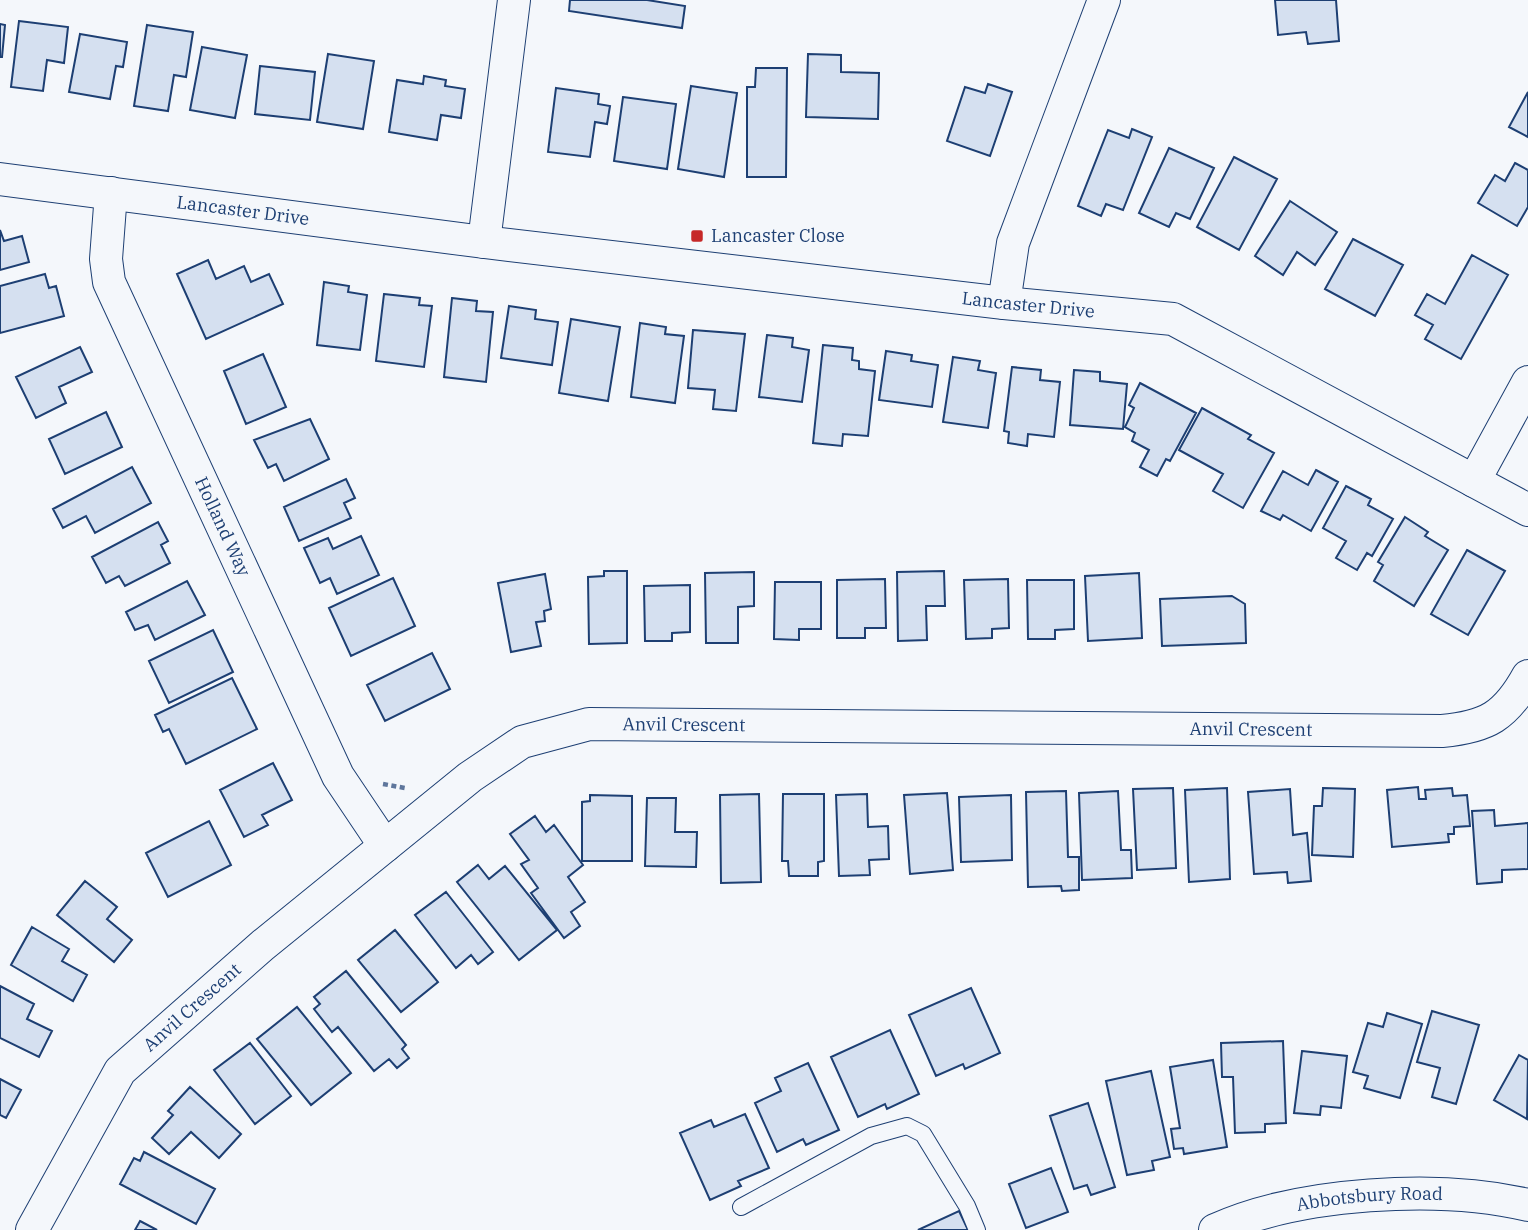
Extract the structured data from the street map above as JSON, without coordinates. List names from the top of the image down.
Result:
{
  "streets": {
    "street": [
      "Lancaster Drive",
      "Holland Way",
      "Anvil Crescent",
      "Abbotsbury Road"
    ]
  },
  "crossings": [
    ["Lancaster Drive", "Holland Way"],
    ["Holland Way", "Anvil Crescent"]
  ],
  "places": {
    "transit": ["Lancaster Close"]
  }
}
